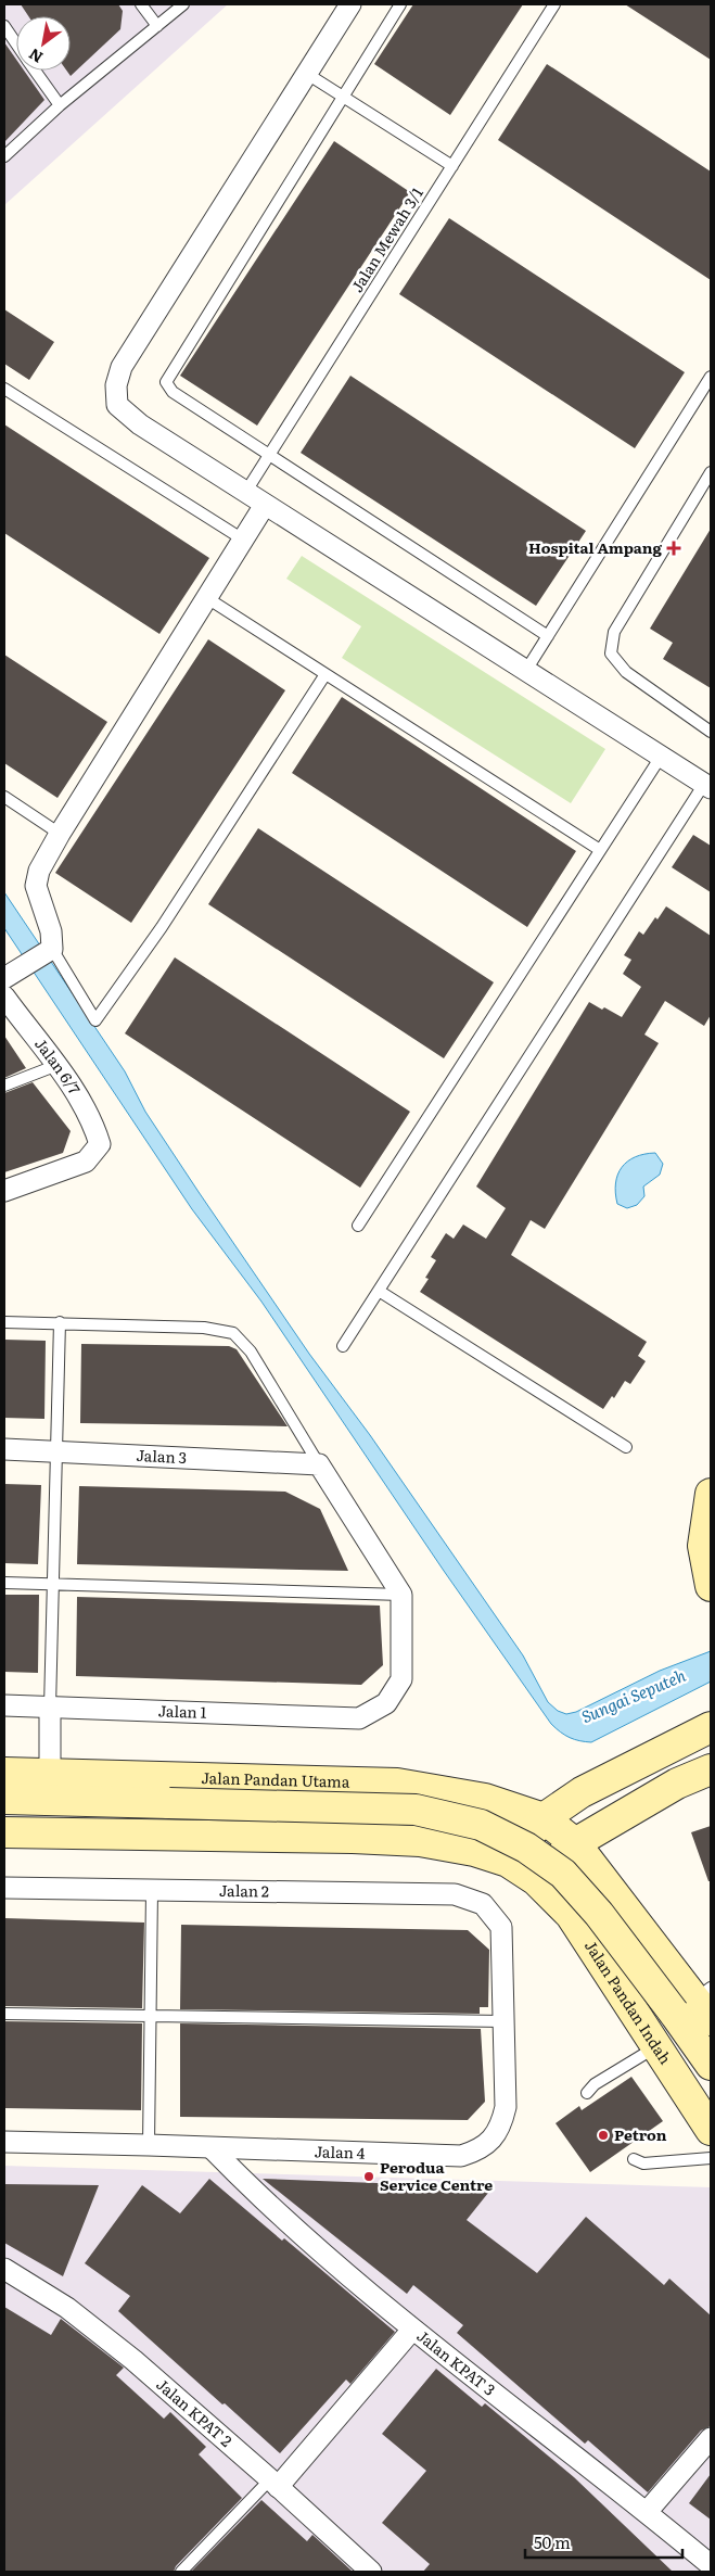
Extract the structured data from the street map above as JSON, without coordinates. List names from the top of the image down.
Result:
{
  "streets": {
    "main road": ["Jalan Pandan Utama", "Jalan Pandan Indah"],
    "street": [
      "Jalan 6/7",
      "Jalan 3",
      "Jalan 1",
      "Jalan 2",
      "Jalan 4",
      "Jalan KPAT 3",
      "Jalan KPAT 2"
    ],
    "lane": ["Jalan Mewah 3/1"]
  },
  "crossings": [
    ["Jalan 2", "Jalan 4"],
    ["Jalan 4", "Jalan KPAT 3"]
  ],
  "water": ["Sungai Seputeh"],
  "places": {
    "health": ["Hospital Ampang"],
    "other": ["Petron", "Perodua Service Centre"]
  },
  "scale_bar": "50 m",
  "north": "bottom left"
}
